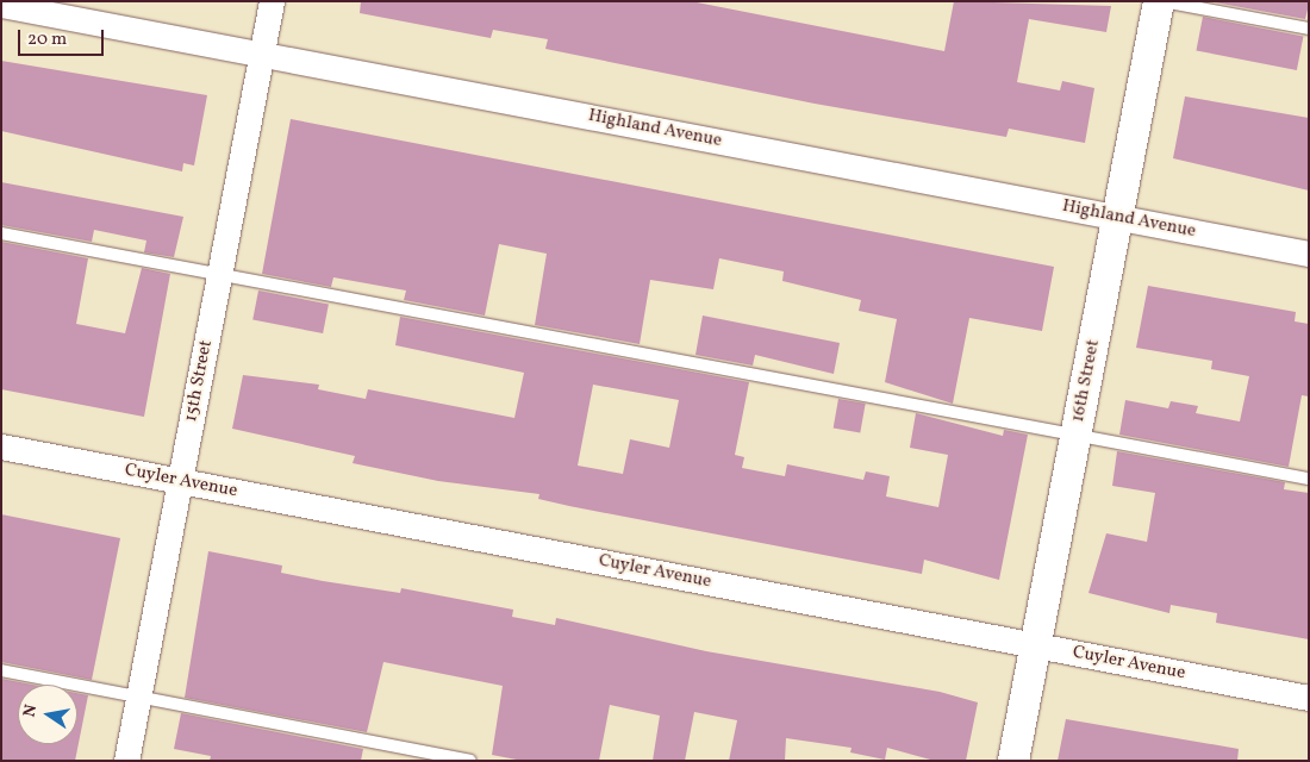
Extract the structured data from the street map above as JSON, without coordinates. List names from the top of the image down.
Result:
{
  "streets": {
    "street": [
      "Highland Avenue",
      "15th Street",
      "16th Street",
      "Cuyler Avenue"
    ]
  },
  "crossings": [
    ["Highland Avenue", "15th Street"],
    ["Highland Avenue", "16th Street"],
    ["15th Street", "Cuyler Avenue"],
    ["16th Street", "Cuyler Avenue"]
  ],
  "scale_bar": "20 m",
  "north": "left"
}
